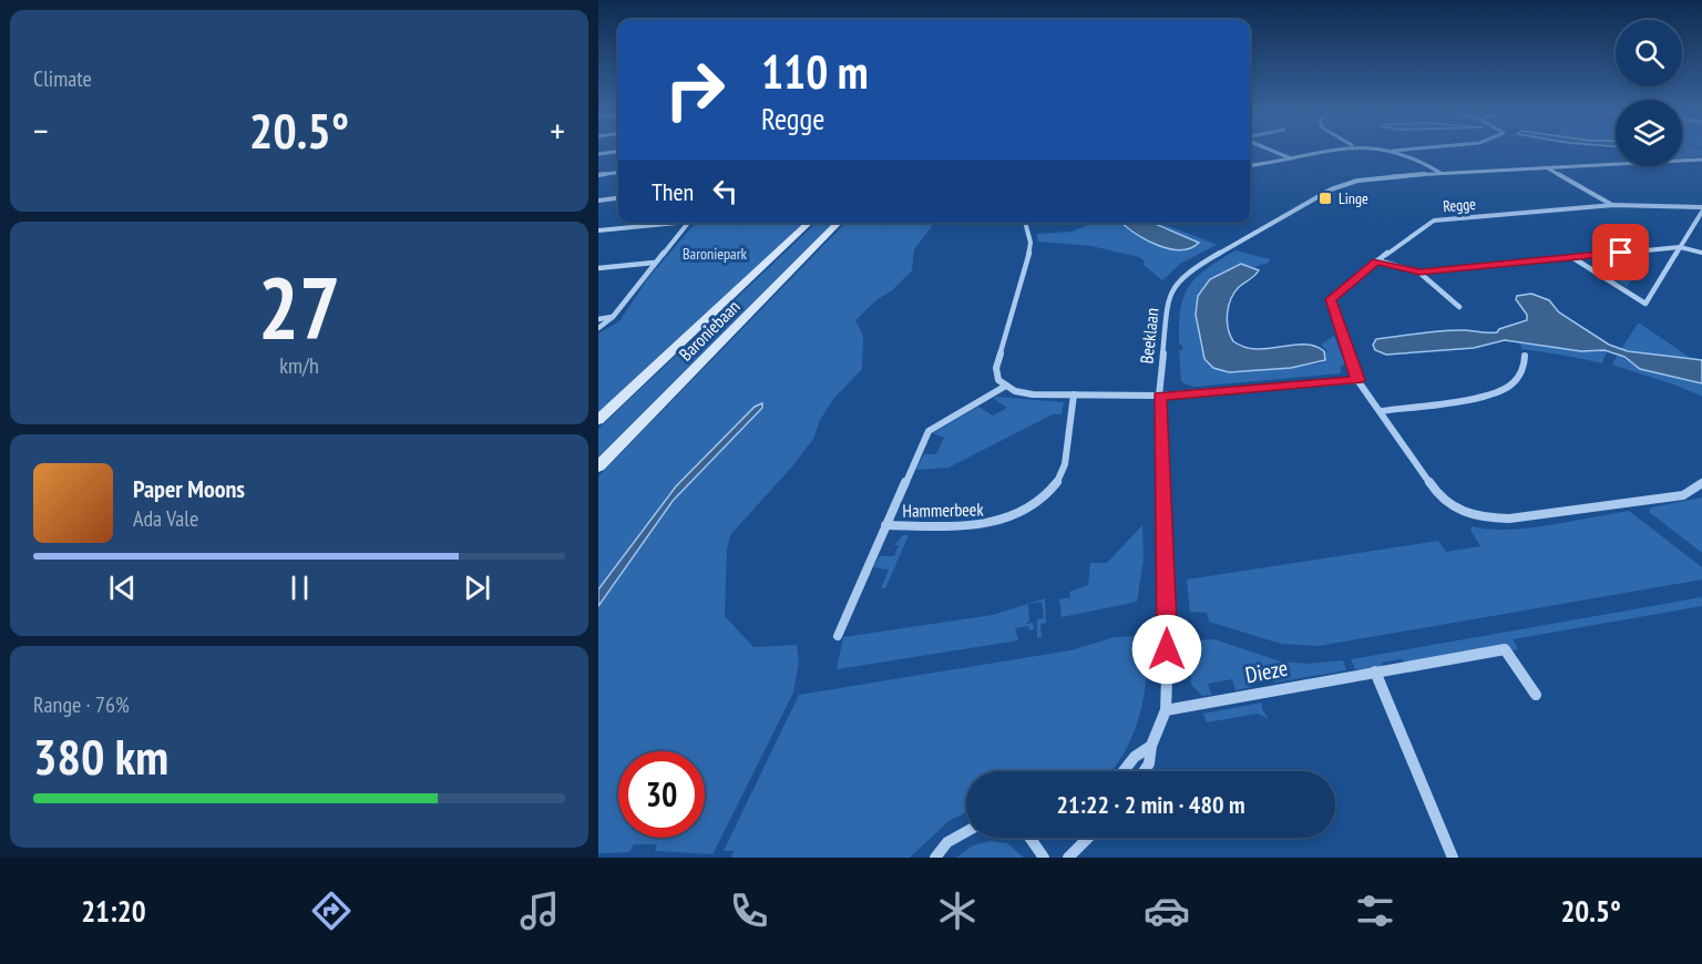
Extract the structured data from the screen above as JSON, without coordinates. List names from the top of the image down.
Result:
{
  "streets": {
    "main road": ["Baroniebaan"],
    "street": [
      "Regge",
      "Beeklaan",
      "Hammerbeek",
      "Dieze"
    ]
  },
  "crossings": [
    ["Beeklaan", "Dieze"]
  ],
  "parks": ["Baroniepark"],
  "places": {
    "transit": ["Linge"]
  },
  "page": {
    "tile": [
      "Climate",
      ["27", "km/h"],
      ["Range · 76%", "380 km"]
    ],
    "turn": ["110 m", "Regge"],
    "heat": ["−", "20.5°", "+"],
    "then": "Then",
    "song": ["Paper Moons", "Ada Vale"],
    "limit": "30",
    "trip": "21:22 · 2 min · 480 m",
    "tabs": ["21:20", "20.5°"]
  }
}
